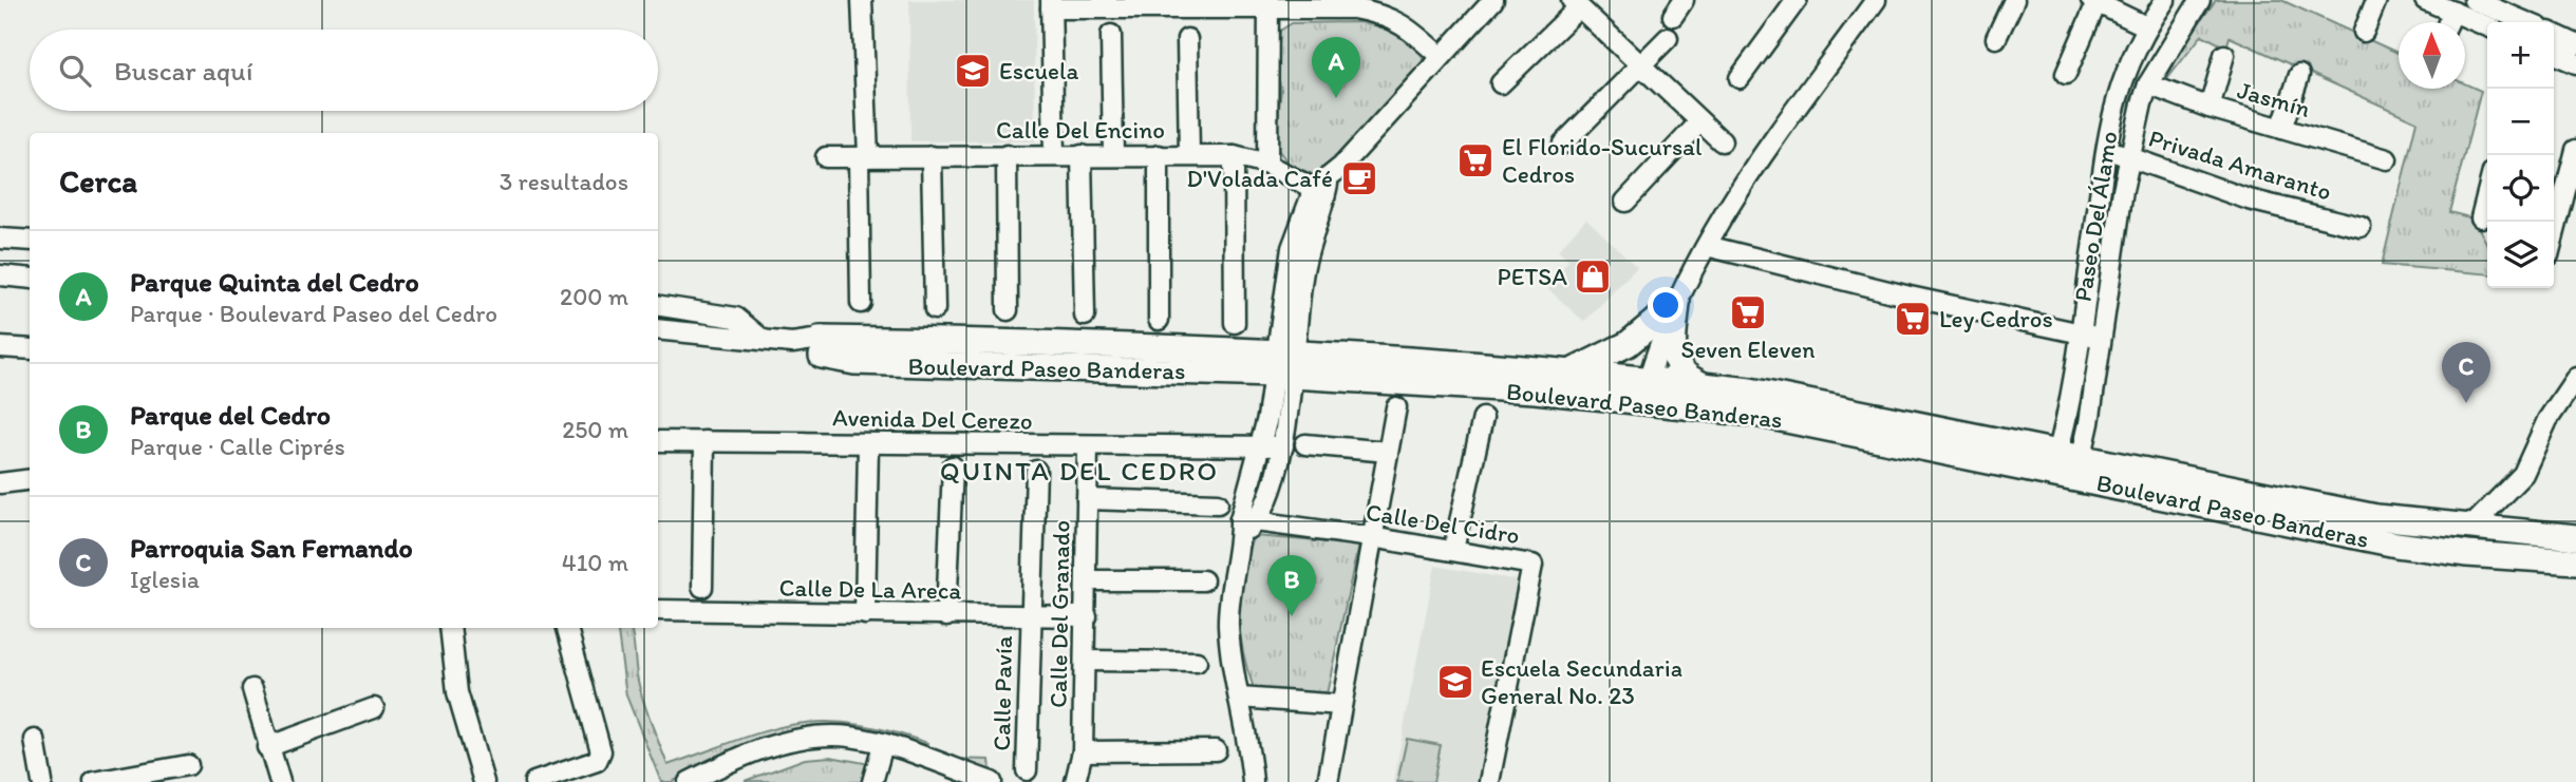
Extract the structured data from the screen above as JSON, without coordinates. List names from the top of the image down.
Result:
{
  "streets": {
    "main road": ["Boulevard Paseo Banderas"],
    "street": [
      "Jasmín",
      "Calle Del Encino",
      "Privada Amaranto",
      "Paseo Del Álamo",
      "Avenida Del Cerezo",
      "Calle Del Cidro",
      "Calle De La Areca",
      "Calle Del Granado",
      "Calle Pavía"
    ]
  },
  "crossings": [
    ["Jasmín", "Paseo Del Álamo"],
    ["Privada Amaranto", "Paseo Del Álamo"],
    ["Paseo Del Álamo", "Boulevard Paseo Banderas"],
    ["Avenida Del Cerezo", "Calle Del Granado"],
    ["Calle De La Areca", "Calle Del Granado"],
    ["Calle De La Areca", "Calle Pavía"]
  ],
  "districts": ["QUINTA DEL CEDRO"],
  "places": {
    "school or university": ["Escuela", "Escuela Secundaria General No. 23"],
    "supermarket": ["El Florido-Sucursal Cedros", "Seven Eleven", "Ley Cedros"],
    "cafe": ["D'Volada Café"],
    "shop": ["PETSA"]
  },
  "north": "top",
  "page": {
    "map_buttons": ["+", "−"],
    "search": "Buscar aquí",
    "pins": ["A", "C", "B"],
    "heading": ["Cerca", "3 resultados"],
    "list": [
      {
        "mark": "A",
        "name": "Parque Quinta del Cedro",
        "note": "Parque · Boulevard Paseo del Cedro",
        "value": "200 m"
      },
      {
        "mark": "B",
        "name": "Parque del Cedro",
        "note": "Parque · Calle Ciprés",
        "value": "250 m"
      },
      {
        "mark": "C",
        "name": "Parroquia San Fernando",
        "note": "Iglesia",
        "value": "410 m"
      }
    ]
  }
}
